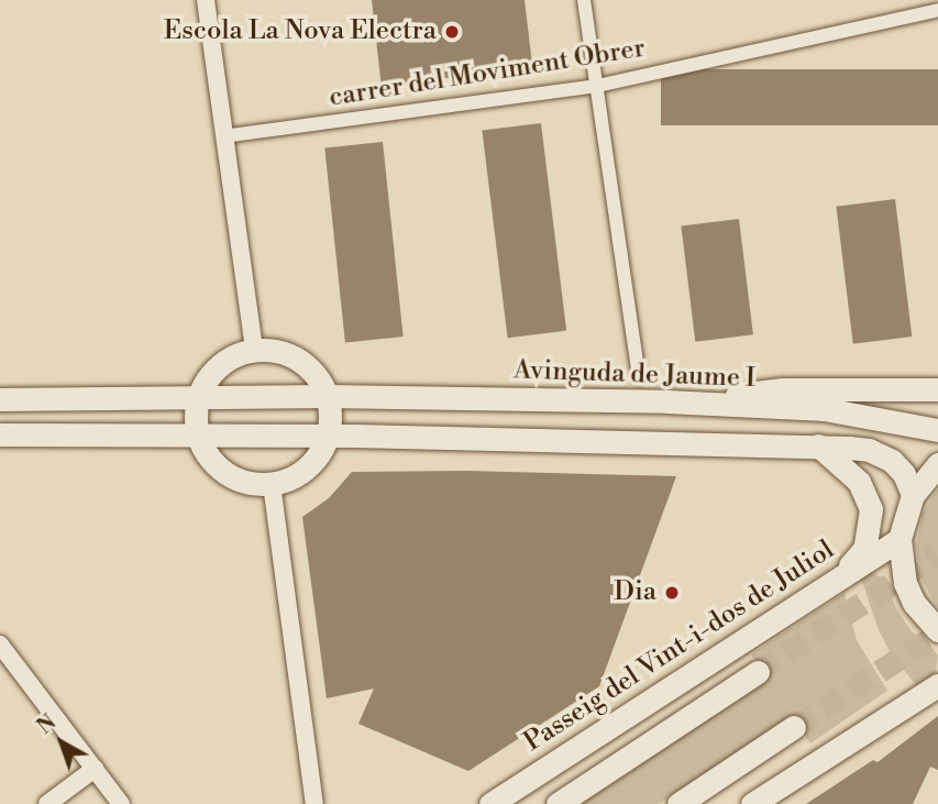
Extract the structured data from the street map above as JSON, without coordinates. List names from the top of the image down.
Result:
{
  "streets": {
    "street": ["carrer del Moviment Obrer", "Avinguda de Jaume I", "Passeig del Vint-i-dos de Juliol"]
  },
  "places": ["Escola La Nova Electra", "Dia"],
  "north": "top left"
}
